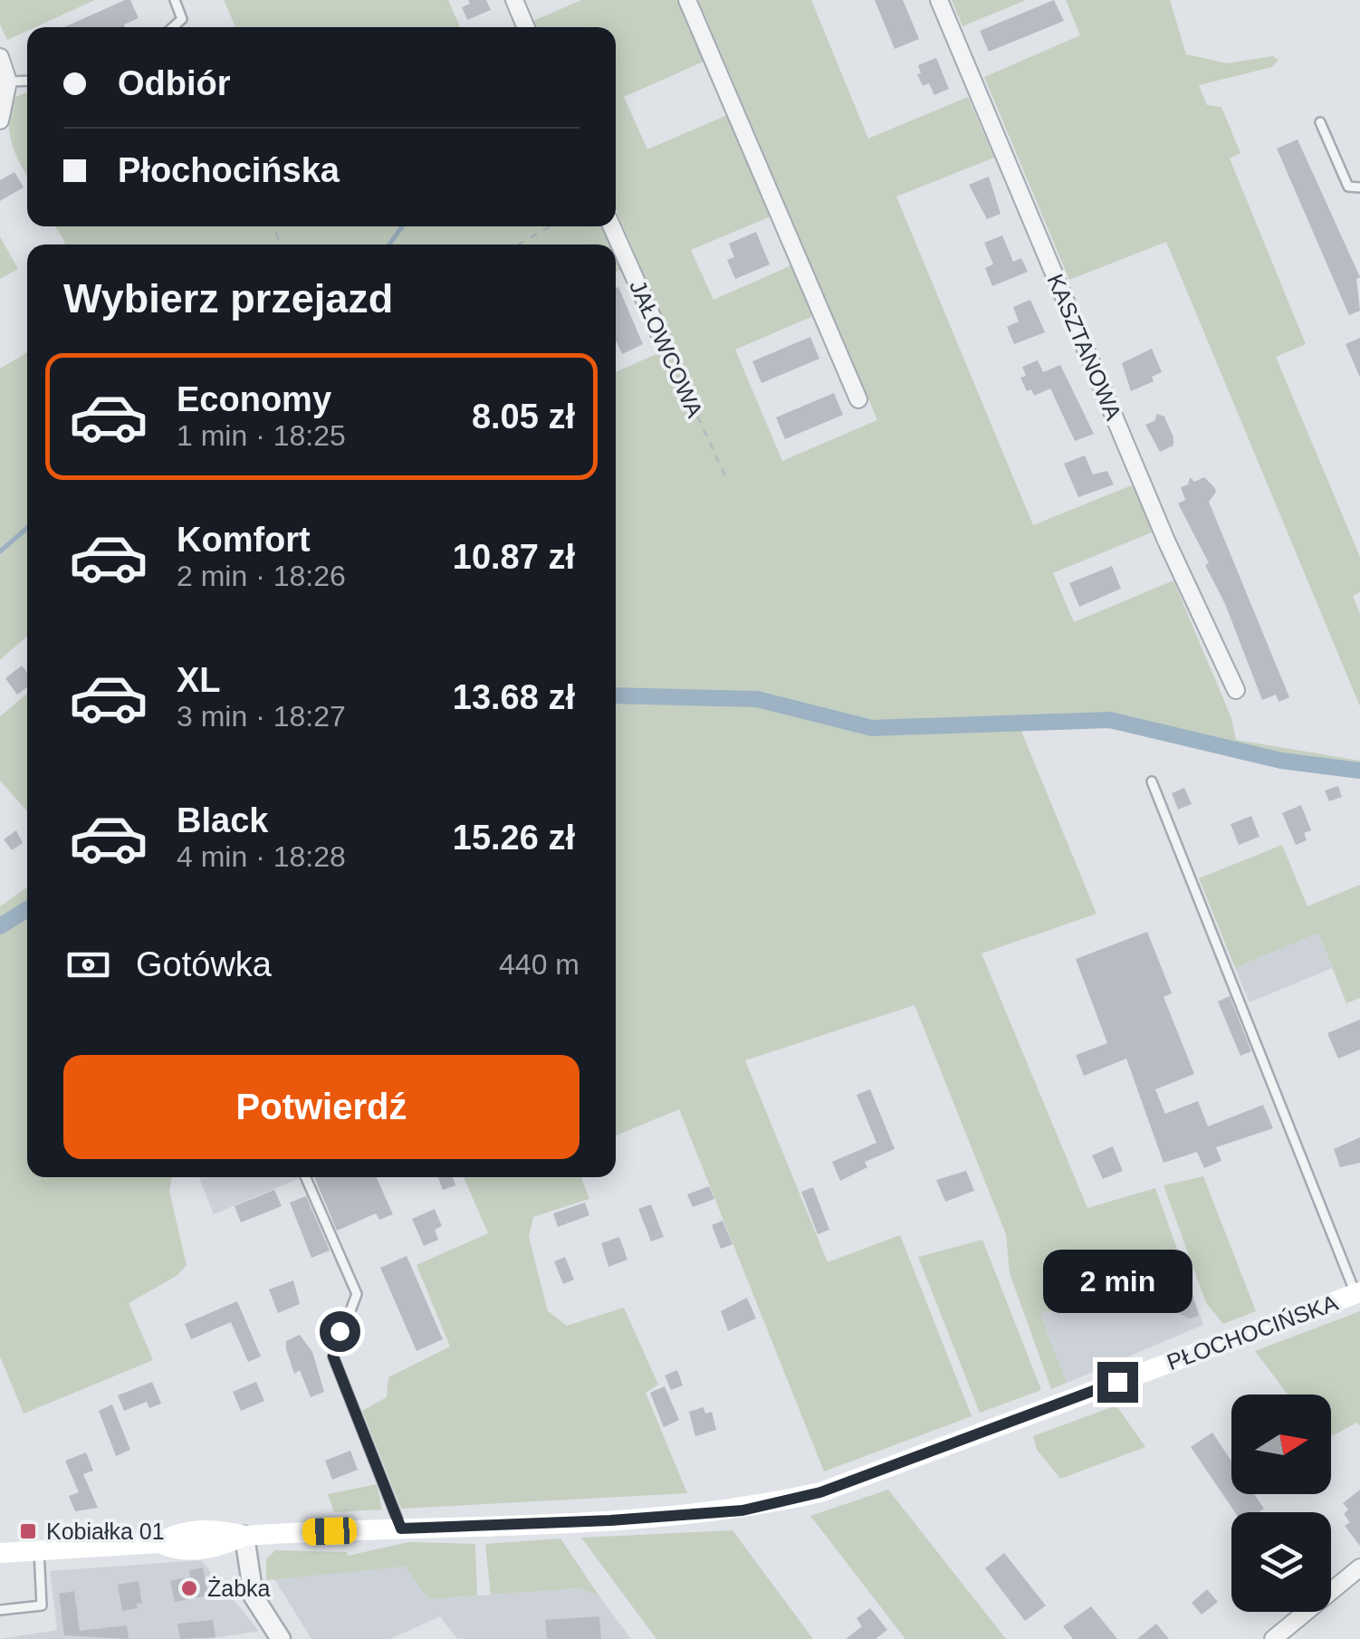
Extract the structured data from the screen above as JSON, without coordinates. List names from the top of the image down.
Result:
{
  "streets": {
    "main road": ["PŁOCHOCIŃSKA"],
    "street": ["KASZTANOWA", "JAŁOWCOWA"]
  },
  "places": {
    "transit": ["Kobiałka 01"],
    "other": ["Żabka"]
  },
  "north": "right",
  "page": {
    "banner": ["Odbiór", "Płochocińska"],
    "heading": "Wybierz przejazd",
    "list": [
      {
        "name": "Economy",
        "note": "1 min · 18:25",
        "value": "8.05 zł"
      },
      {
        "name": "Komfort",
        "note": "2 min · 18:26",
        "value": "10.87 zł"
      },
      {
        "name": "XL",
        "note": "3 min · 18:27",
        "value": "13.68 zł"
      },
      {
        "name": "Black",
        "note": "4 min · 18:28",
        "value": "15.26 zł"
      }
    ],
    "pay": ["Gotówka", "440 m"],
    "buttons": "Potwierdź",
    "bubble": "2 min"
  }
}
